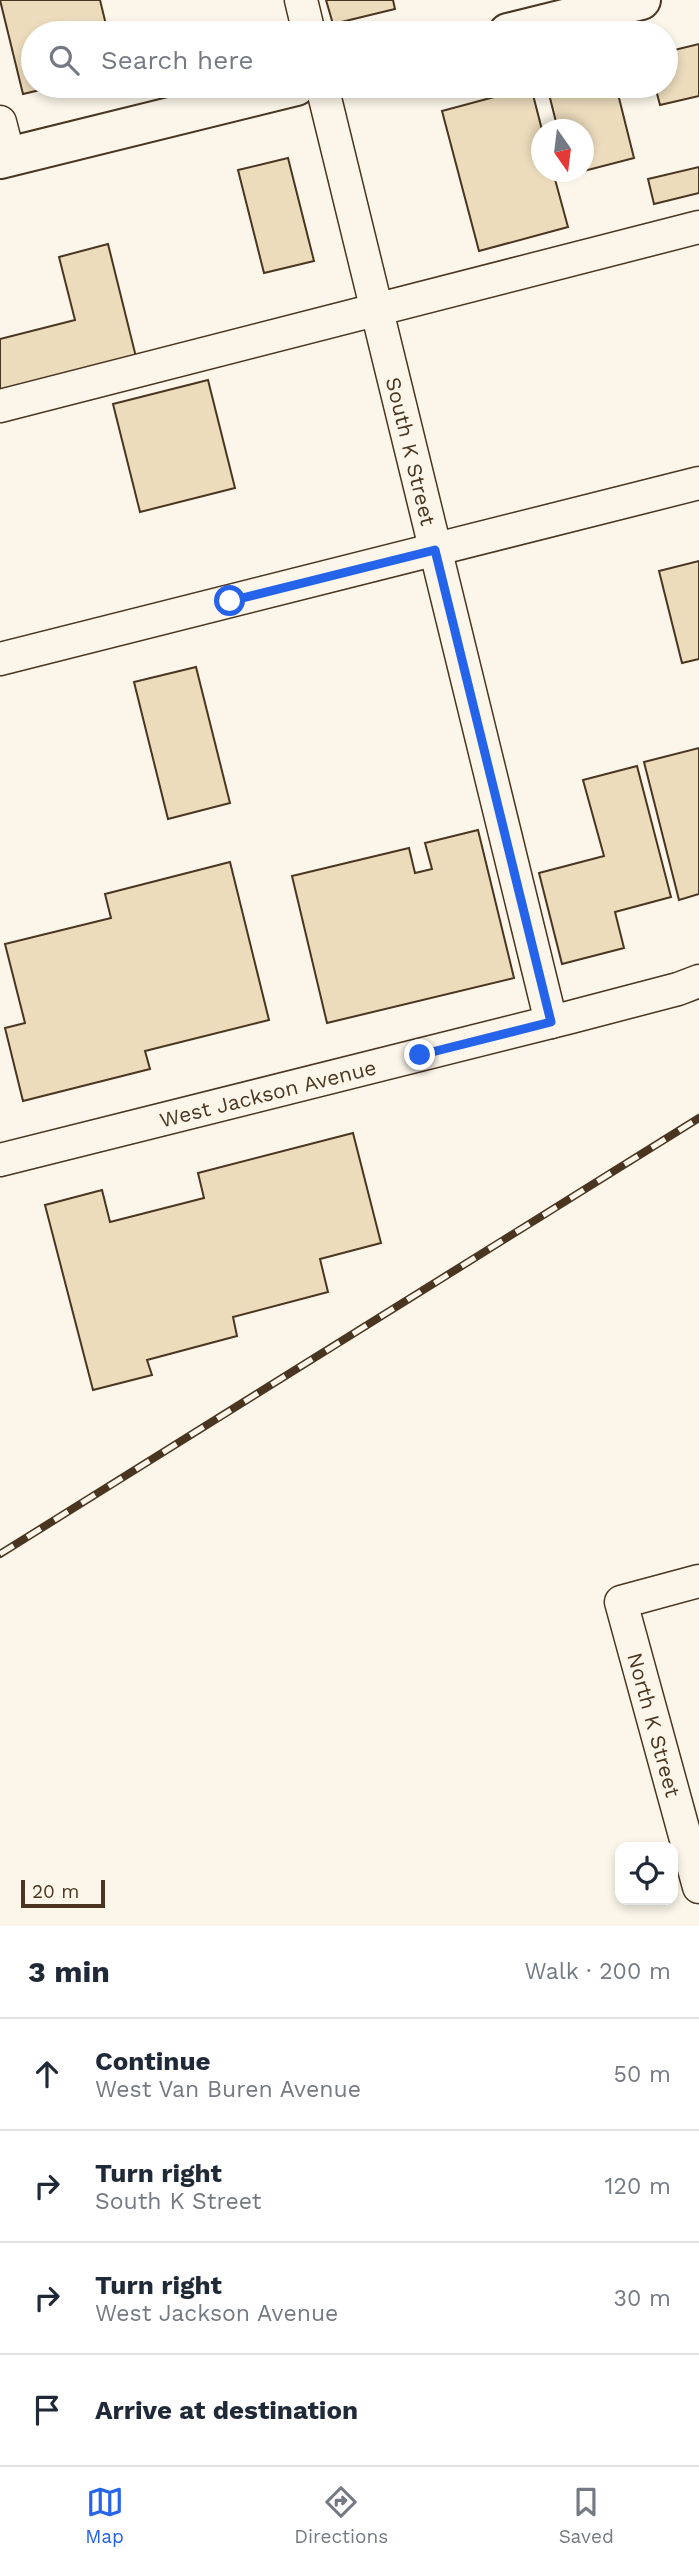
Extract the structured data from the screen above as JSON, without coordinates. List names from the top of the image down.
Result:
{
  "streets": {
    "street": ["South K Street", "West Jackson Avenue", "North K Street"]
  },
  "crossings": [
    ["South K Street", "West Jackson Avenue"]
  ],
  "scale_bar": "20 m",
  "north": "bottom",
  "page": {
    "search": "Search here",
    "scale": "20 m",
    "heading": ["3 min", "Walk · 200 m"],
    "list": [
      ["Continue", "West Van Buren Avenue", "50 m"],
      ["Turn right", "South K Street", "120 m"],
      ["Turn right", "West Jackson Avenue", "30 m"],
      "Arrive at destination"
    ],
    "nav": ["Map", "Directions", "Saved"]
  }
}
